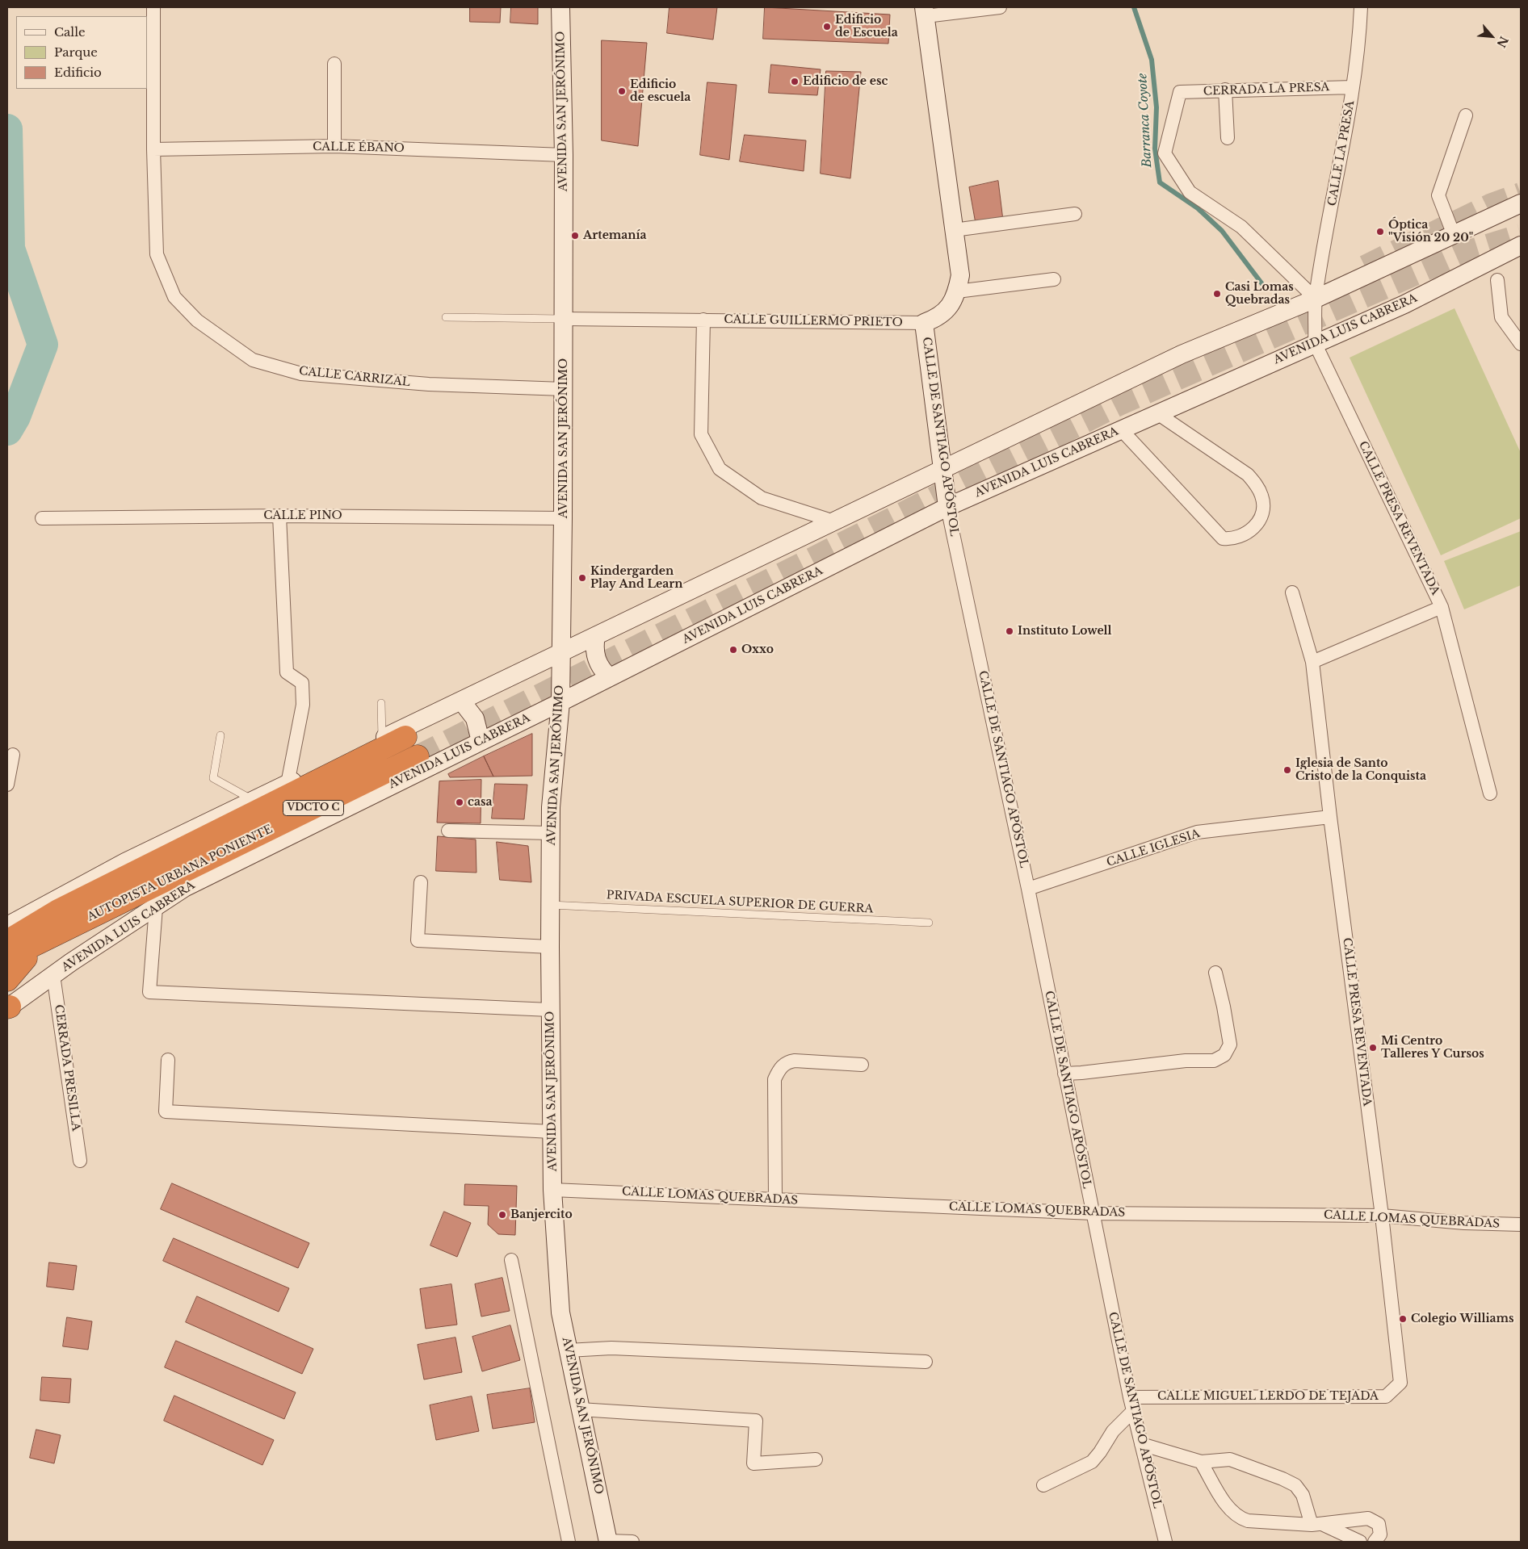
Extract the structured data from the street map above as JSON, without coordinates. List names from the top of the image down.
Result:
{
  "streets": {
    "highway": ["VDCTO C", "AUTOPISTA URBANA PONIENTE"],
    "main road": ["AVENIDA SAN JERÓNIMO", "AVENIDA LUIS CABRERA", "CALLE DE SANTIAGO APÓSTOL"],
    "street": [
      "CERRADA LA PRESA",
      "CALLE ÉBANO",
      "CALLE LA PRESA",
      "CALLE GUILLERMO PRIETO",
      "CALLE CARRIZAL",
      "CALLE PINO",
      "CALLE PRESA REVENTADA",
      "CALLE IGLESIA",
      "CERRADA PRESILLA",
      "CALLE LOMAS QUEBRADAS",
      "CALLE MIGUEL LERDO DE TEJADA"
    ],
    "lane": ["PRIVADA ESCUELA SUPERIOR DE GUERRA"]
  },
  "crossings": [
    ["CERRADA LA PRESA", "CALLE LA PRESA"],
    ["CERRADA LA PRESA", "CALLE PRESA REVENTADA"],
    ["AVENIDA SAN JERÓNIMO", "CALLE ÉBANO"],
    ["AVENIDA SAN JERÓNIMO", "CALLE GUILLERMO PRIETO"],
    ["AVENIDA SAN JERÓNIMO", "AVENIDA LUIS CABRERA"],
    ["AVENIDA SAN JERÓNIMO", "CALLE CARRIZAL"],
    ["AVENIDA SAN JERÓNIMO", "CALLE PINO"],
    ["AVENIDA SAN JERÓNIMO", "PRIVADA ESCUELA SUPERIOR DE GUERRA"],
    ["AVENIDA SAN JERÓNIMO", "CALLE LOMAS QUEBRADAS"],
    ["CALLE ÉBANO", "CALLE CARRIZAL"],
    ["CALLE LA PRESA", "CALLE PRESA REVENTADA"],
    ["CALLE GUILLERMO PRIETO", "CALLE DE SANTIAGO APÓSTOL"],
    ["AVENIDA LUIS CABRERA", "CALLE DE SANTIAGO APÓSTOL"],
    ["AVENIDA LUIS CABRERA", "CALLE PRESA REVENTADA"],
    ["AVENIDA LUIS CABRERA", "CERRADA PRESILLA"],
    ["CALLE DE SANTIAGO APÓSTOL", "CALLE IGLESIA"],
    ["CALLE DE SANTIAGO APÓSTOL", "CALLE LOMAS QUEBRADAS"],
    ["CALLE DE SANTIAGO APÓSTOL", "CALLE MIGUEL LERDO DE TEJADA"],
    ["CALLE PRESA REVENTADA", "CALLE IGLESIA"],
    ["CALLE PRESA REVENTADA", "CALLE LOMAS QUEBRADAS"],
    ["CALLE PRESA REVENTADA", "CALLE MIGUEL LERDO DE TEJADA"]
  ],
  "water": ["Barranca Coyote"],
  "places": [
    "Edificio de Escuela",
    "Edificio de esc",
    "Edificio de escuela",
    "Óptica \"Visión 20 20\"",
    "Artemanía",
    "Casi Lomas Quebradas",
    "Kindergarden Play And Learn",
    "Instituto Lowell",
    "Oxxo",
    "Iglesia de Santo Cristo de la Conquista",
    "casa",
    "Mi Centro Talleres Y Cursos",
    "Banjercito",
    "Colegio Williams"
  ],
  "legend": ["Calle", "Parque", "Edificio"],
  "north": "bottom right"
}
